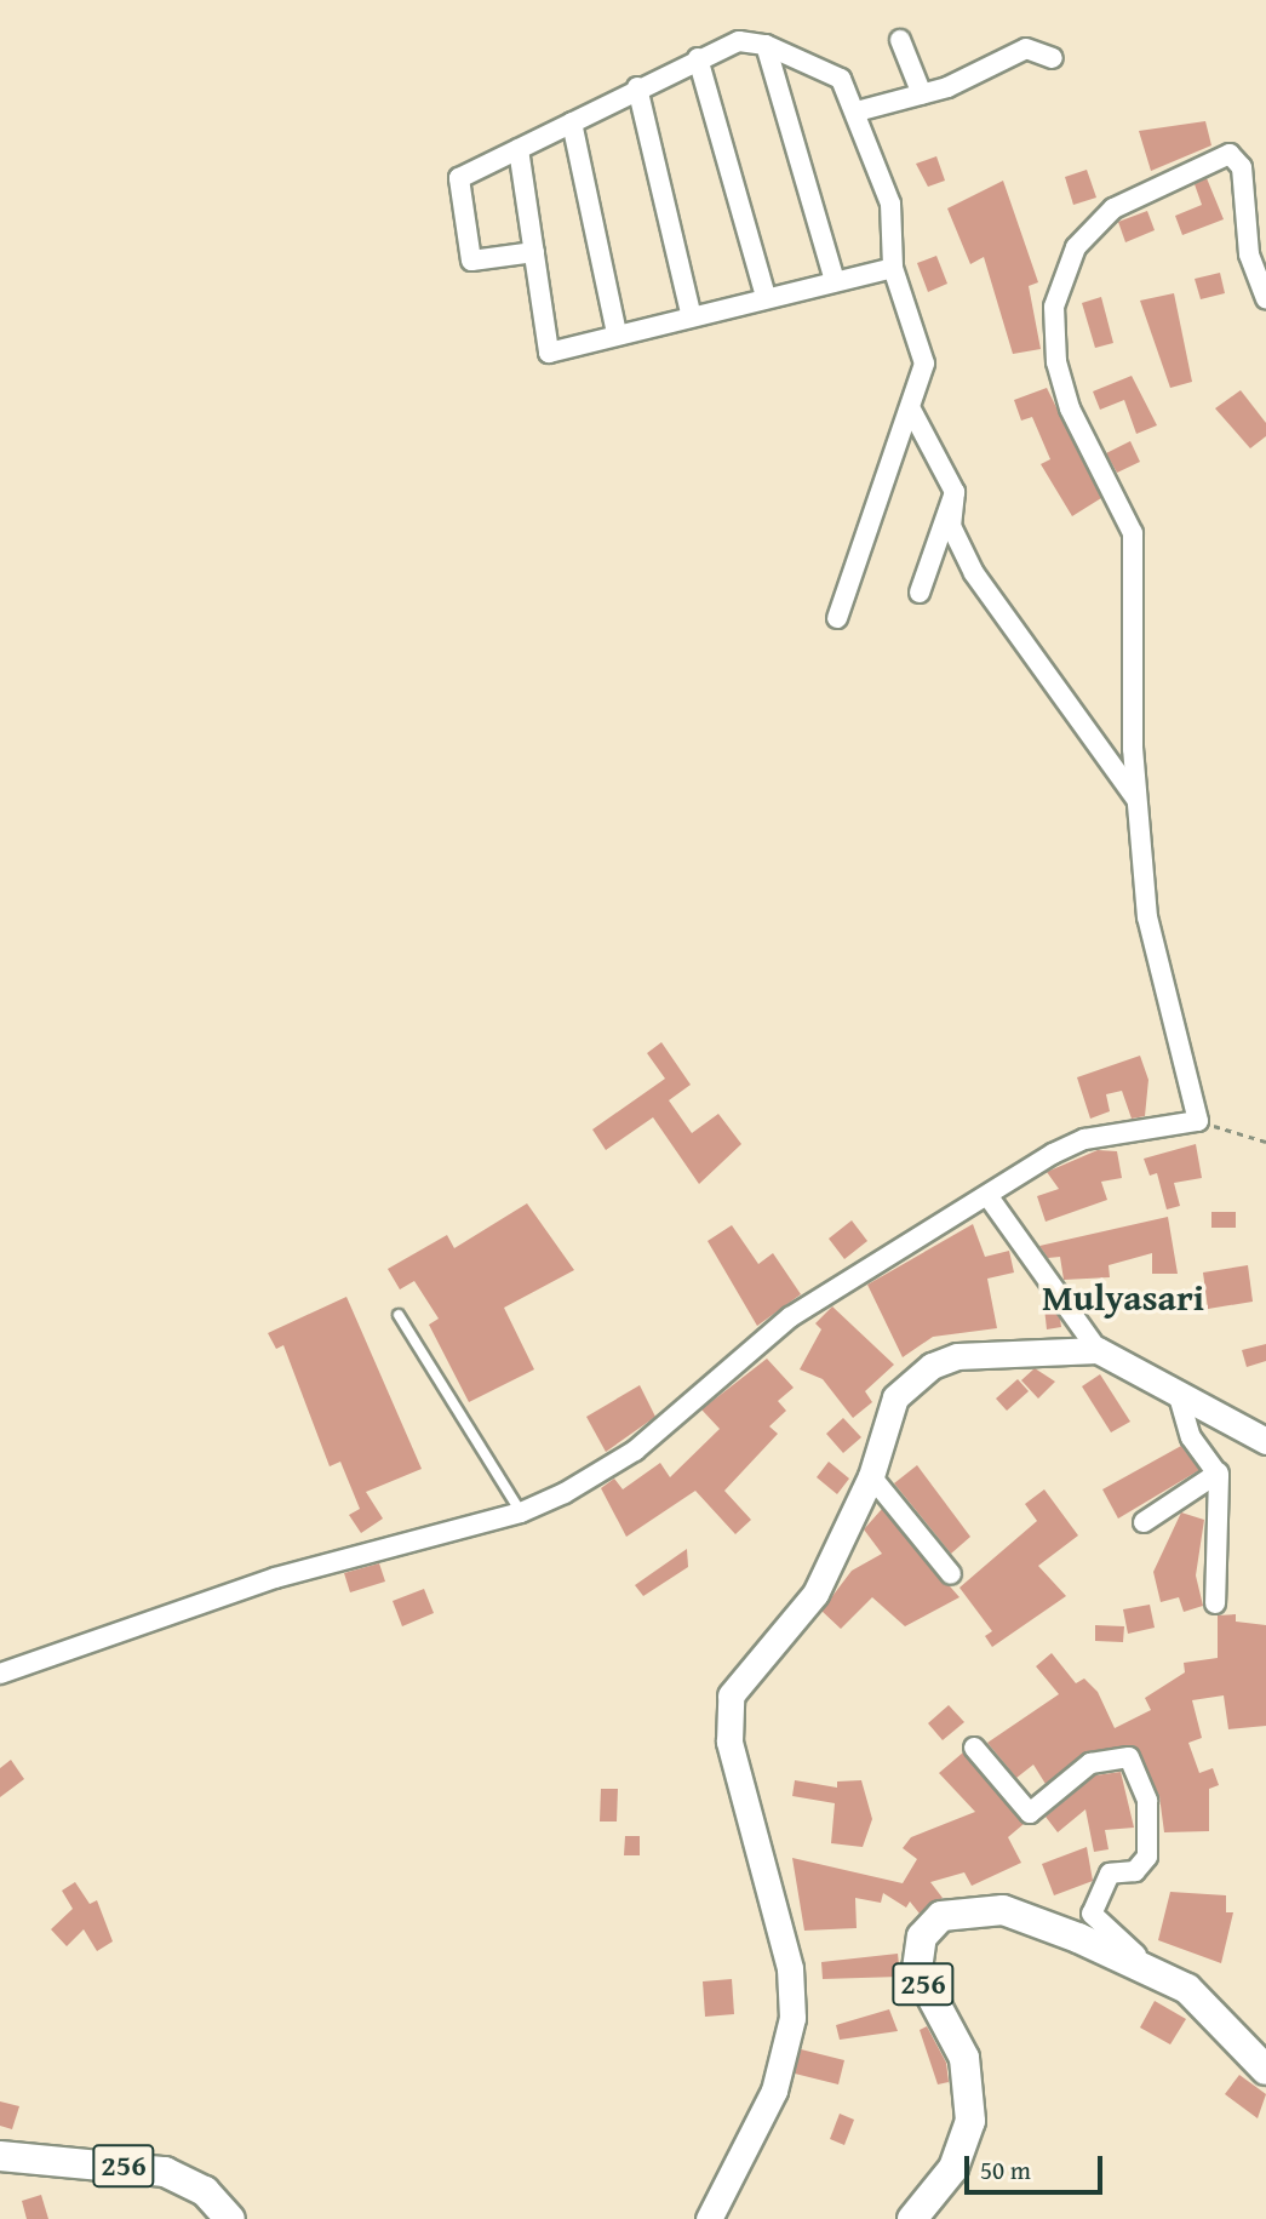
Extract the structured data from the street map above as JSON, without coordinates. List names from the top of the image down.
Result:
{
  "streets": {
    "main road": ["256"]
  },
  "districts": ["Mulyasari"],
  "scale_bar": "50 m"
}
